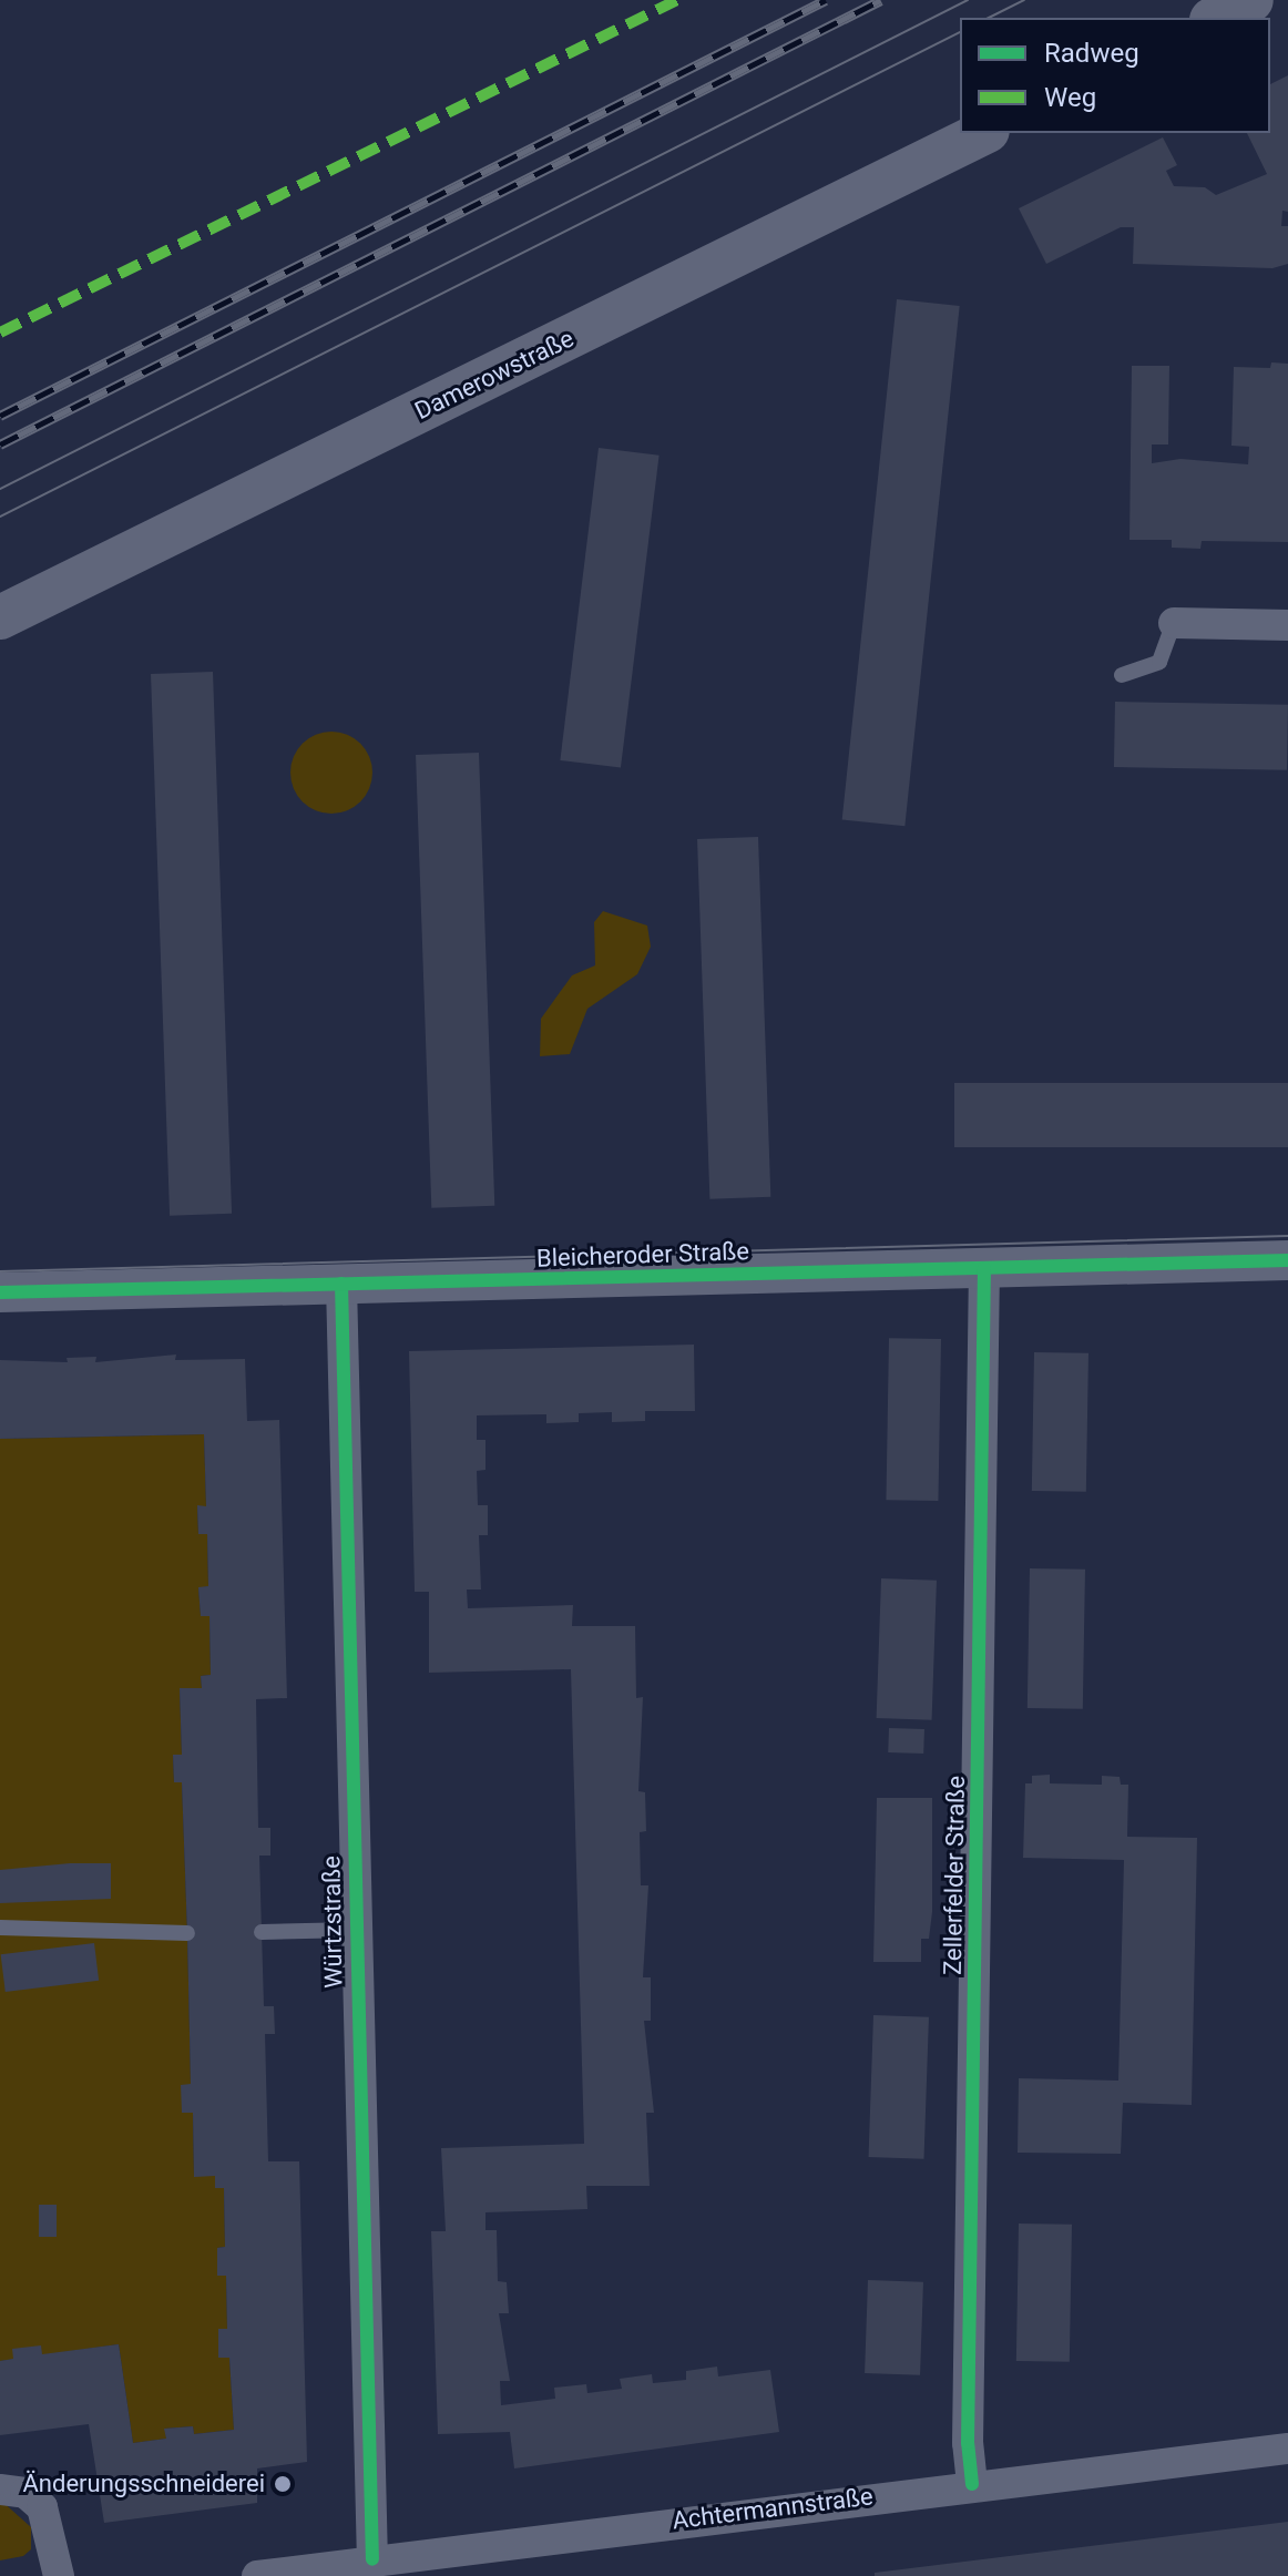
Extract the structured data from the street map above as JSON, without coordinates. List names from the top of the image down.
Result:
{
  "streets": {
    "main road": ["Damerowstraße"],
    "street": [
      "Bleicheroder Straße",
      "Zellerfelder Straße",
      "Würtzstraße",
      "Achtermannstraße"
    ]
  },
  "crossings": [
    ["Bleicheroder Straße", "Zellerfelder Straße"],
    ["Bleicheroder Straße", "Würtzstraße"],
    ["Zellerfelder Straße", "Achtermannstraße"],
    ["Würtzstraße", "Achtermannstraße"]
  ],
  "places": ["Änderungsschneiderei"],
  "legend": ["Radweg", "Weg"]
}
